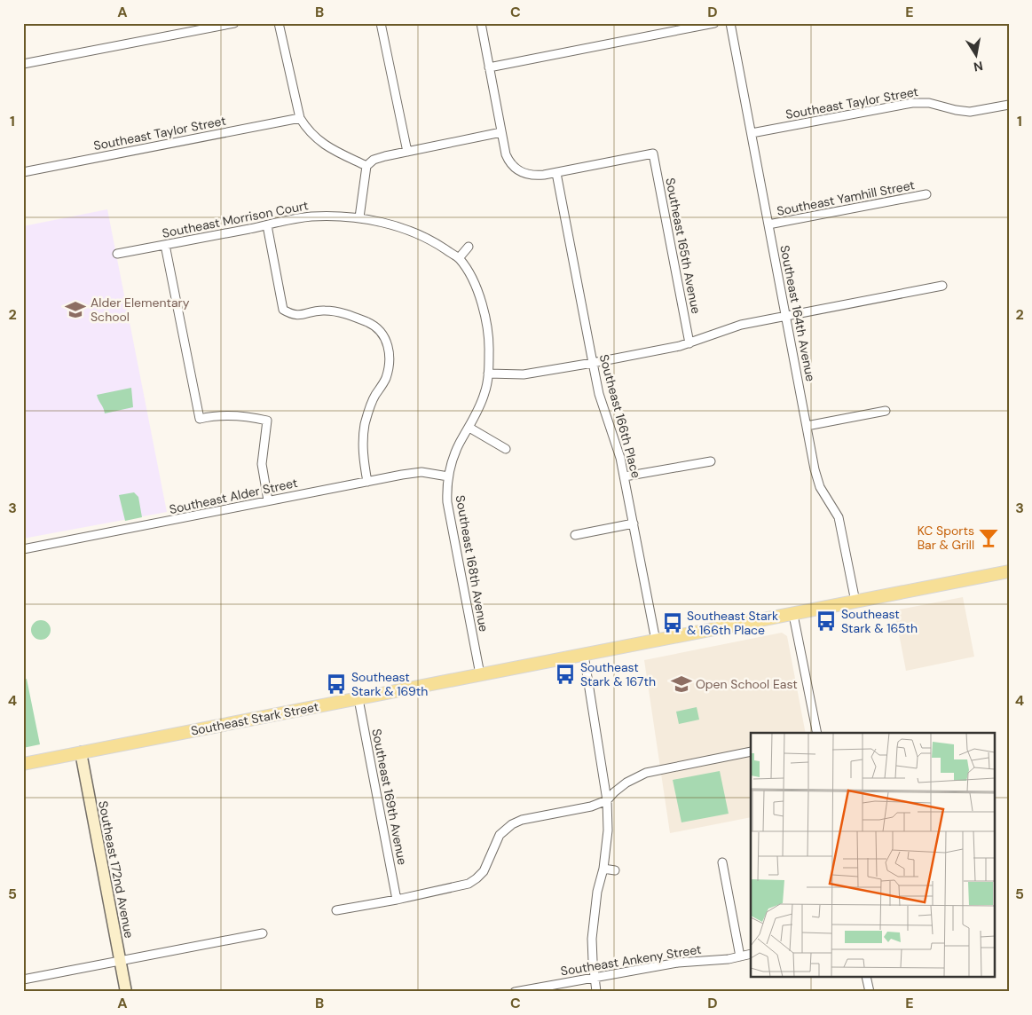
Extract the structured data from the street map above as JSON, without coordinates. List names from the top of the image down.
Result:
{
  "streets": {
    "main road": ["Southeast Stark Street"],
    "street": [
      "Southeast Taylor Street",
      "Southeast Yamhill Street",
      "Southeast Morrison Court",
      "Southeast 165th Avenue",
      "Southeast 164th Avenue",
      "Southeast 166th Place",
      "Southeast Alder Street",
      "Southeast 168th Avenue",
      "Southeast 169th Avenue",
      "Southeast 172nd Avenue",
      "Southeast Ankeny Street"
    ]
  },
  "crossings": [
    ["Southeast Taylor Street", "Southeast 164th Avenue"],
    ["Southeast Yamhill Street", "Southeast 164th Avenue"],
    ["Southeast Morrison Court", "Southeast 168th Avenue"],
    ["Southeast 165th Avenue", "Southeast 166th Place"],
    ["Southeast 164th Avenue", "Southeast Stark Street"],
    ["Southeast 166th Place", "Southeast Stark Street"],
    ["Southeast Alder Street", "Southeast 168th Avenue"],
    ["Southeast 168th Avenue", "Southeast Stark Street"],
    ["Southeast Stark Street", "Southeast 169th Avenue"],
    ["Southeast Stark Street", "Southeast 172nd Avenue"]
  ],
  "places": {
    "school or university": ["Alder Elementary School", "Open School East"],
    "bar": ["KC Sports Bar & Grill"],
    "bus stop": [
      "Southeast Stark & 165th",
      "Southeast Stark & 166th Place",
      "Southeast Stark & 167th",
      "Southeast Stark & 169th"
    ]
  },
  "north": "bottom",
  "grid": {
    "columns": [
      "A",
      "B",
      "C",
      "D",
      "E"
    ],
    "rows": [
      "1",
      "2",
      "3",
      "4",
      "5"
    ]
  }
}
